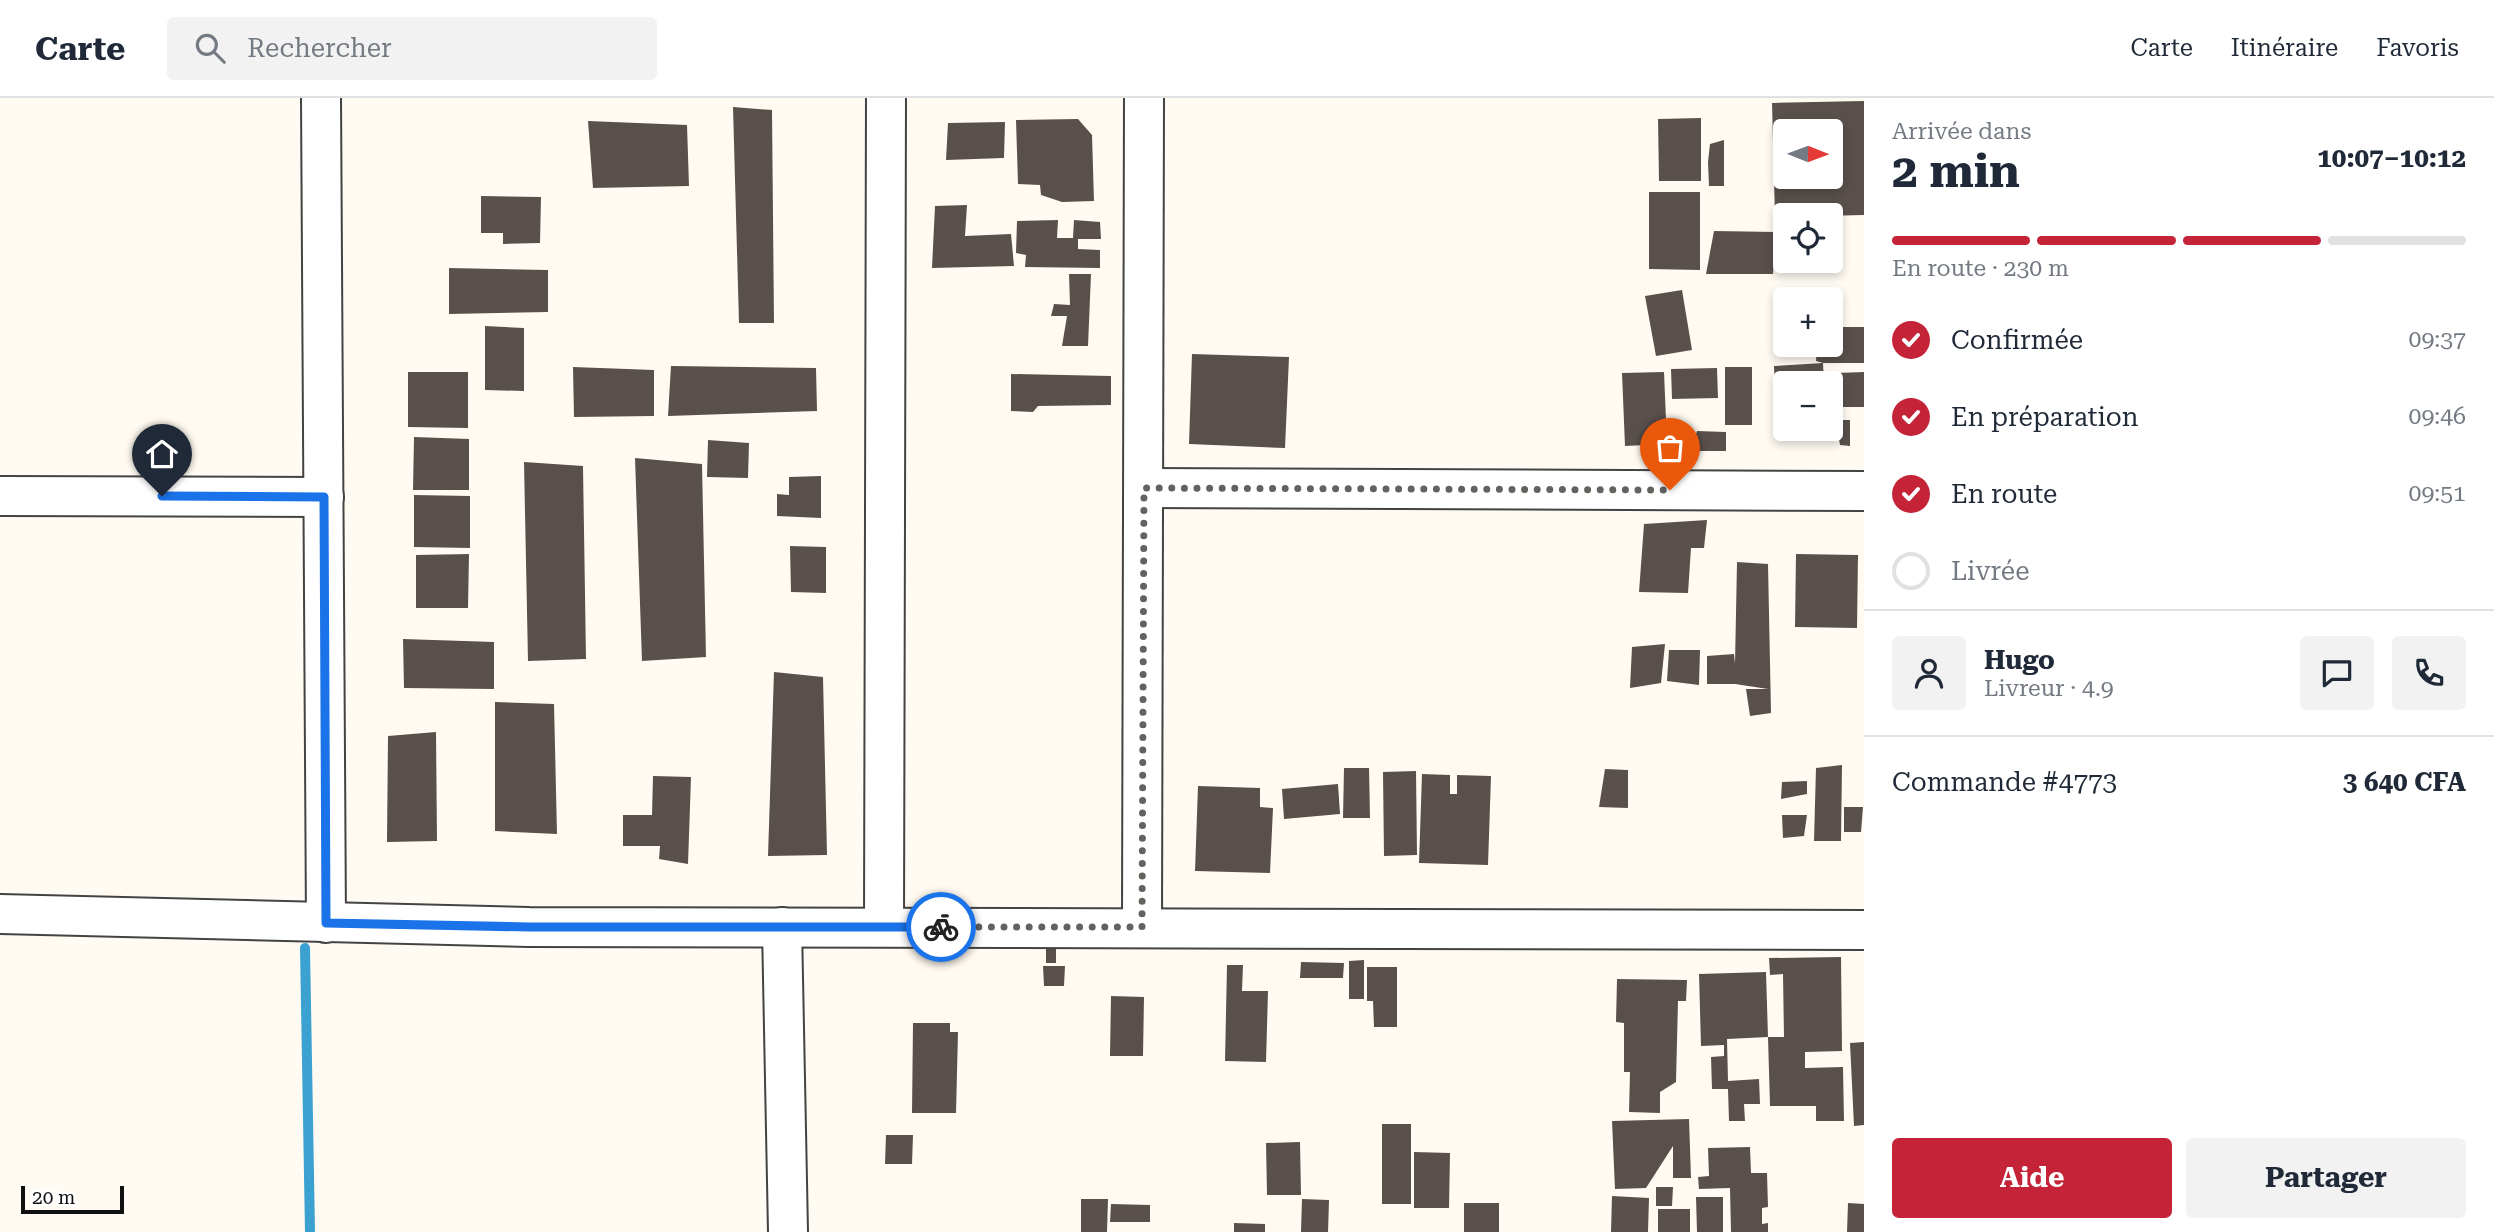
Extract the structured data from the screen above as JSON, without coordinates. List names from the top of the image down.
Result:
{
  "scale_bar": "20 m",
  "north": "right",
  "page": {
    "header": "Carte",
    "search": "Rechercher",
    "nav": ["Carte", "Itinéraire", "Favoris"],
    "heading": ["2 min", "Arrivée dans", "10:07–10:12"],
    "panel": [
      "Hugo",
      "Livreur · 4.9",
      "Commande #4773",
      "3 640 CFA"
    ],
    "map_buttons": ["+", "−"],
    "bar": "En route · 230 m",
    "list": [
      ["Confirmée", "09:37"],
      ["En préparation", "09:46"],
      ["En route", "09:51"],
      "Livrée"
    ],
    "buttons": ["Aide", "Partager"],
    "scale": "20 m"
  }
}
